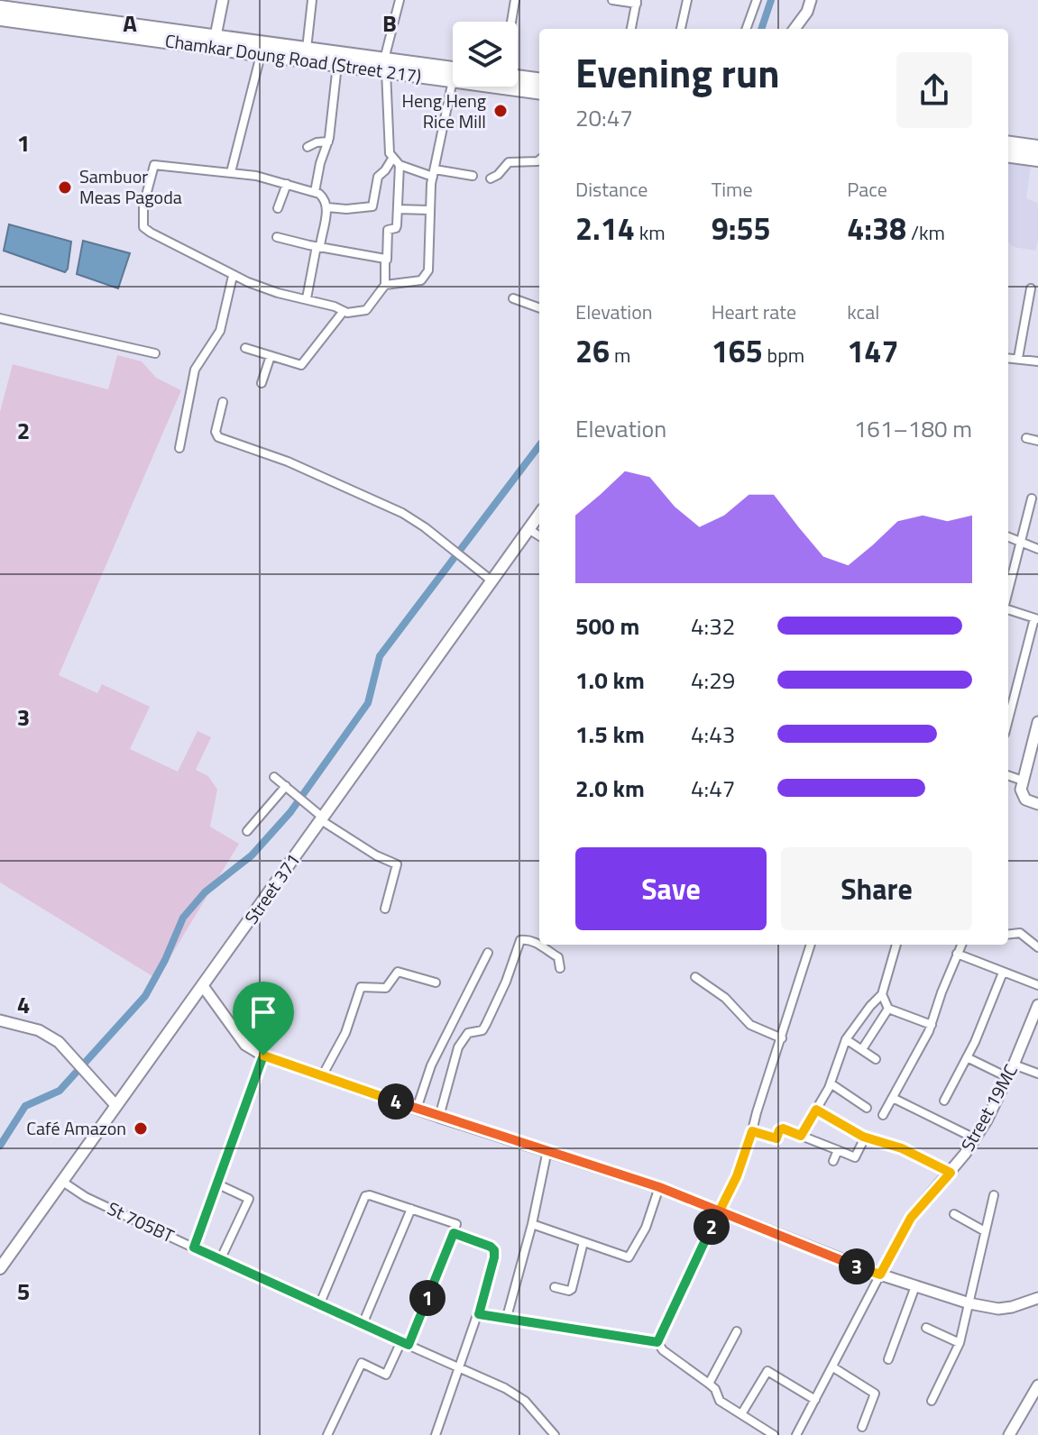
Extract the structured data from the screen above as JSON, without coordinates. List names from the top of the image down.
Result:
{
  "streets": {
    "main road": ["Chamkar Doung Road (Street 217)", "Street 371"],
    "street": ["Street 19MC", "St 705BT"]
  },
  "crossings": [
    ["Street 371", "St 705BT"]
  ],
  "places": ["Heng Heng Rice Mill", "Sambuor Meas Pagoda", "Café Amazon"],
  "page": {
    "heading": ["Evening run", "20:47"],
    "stats": [
      ["Distance", "2.14 km"],
      ["Time", "9:55"],
      ["Pace", "4:38 /km"],
      ["Elevation", "26 m"],
      ["Heart rate", "165 bpm"],
      ["kcal", "147"]
    ],
    "chart": ["Elevation", "161–180 m"],
    "list": [
      {
        "name": "500 m",
        "note": "4:32"
      },
      {
        "name": "1.0 km",
        "note": "4:29"
      },
      {
        "name": "1.5 km",
        "note": "4:43"
      },
      {
        "name": "2.0 km",
        "note": "4:47"
      }
    ],
    "buttons": ["Save", "Share"],
    "pins": [
      "4",
      "2",
      "3",
      "1"
    ]
  },
  "grid": {
    "columns": ["A", "B"],
    "rows": [
      "1",
      "2",
      "3",
      "4",
      "5"
    ]
  }
}
